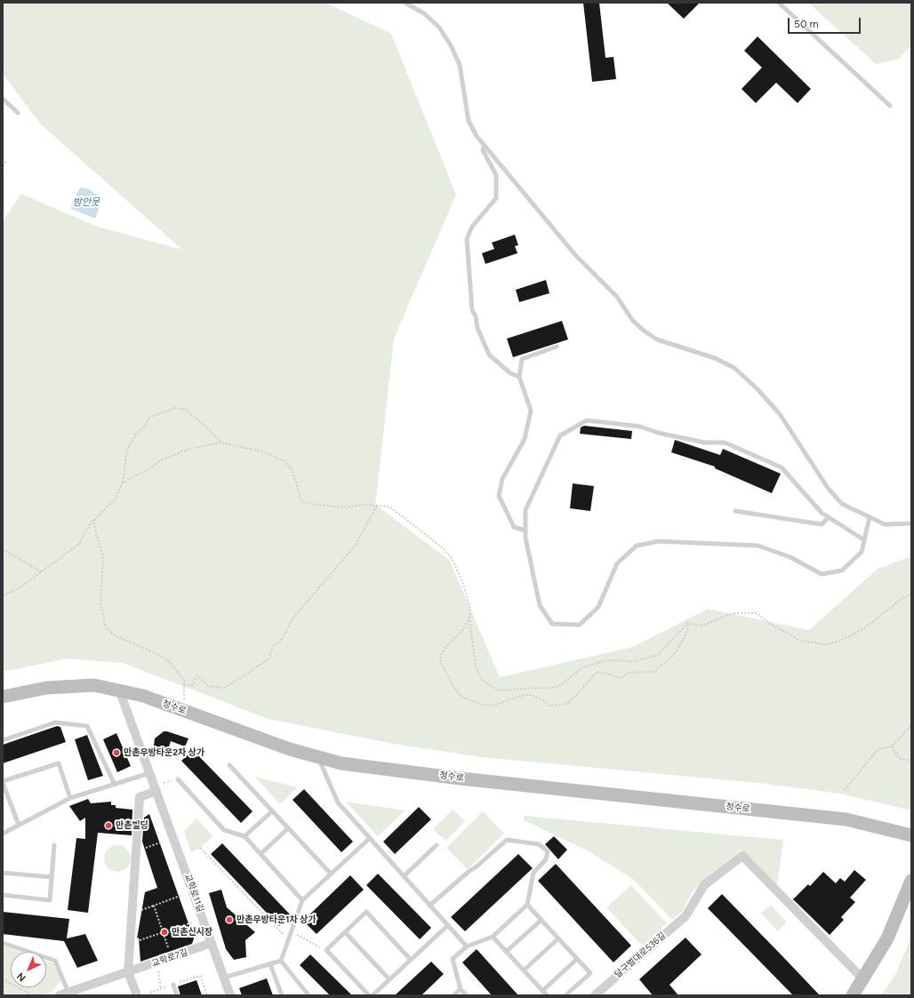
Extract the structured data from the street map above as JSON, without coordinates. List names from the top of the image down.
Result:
{
  "streets": {
    "main road": ["청수로"],
    "street": ["교학로11길", "달구벌대로536길", "교학로7길"]
  },
  "crossings": [
    ["청수로", "교학로11길"],
    ["교학로11길", "교학로7길"]
  ],
  "water": ["밤안못"],
  "places": [
    "만촌우방타운2차 상가",
    "만촌빌딩",
    "만촌우방타운1차 상가",
    "만촌신시장"
  ],
  "scale_bar": "50 m",
  "north": "bottom left"
}
